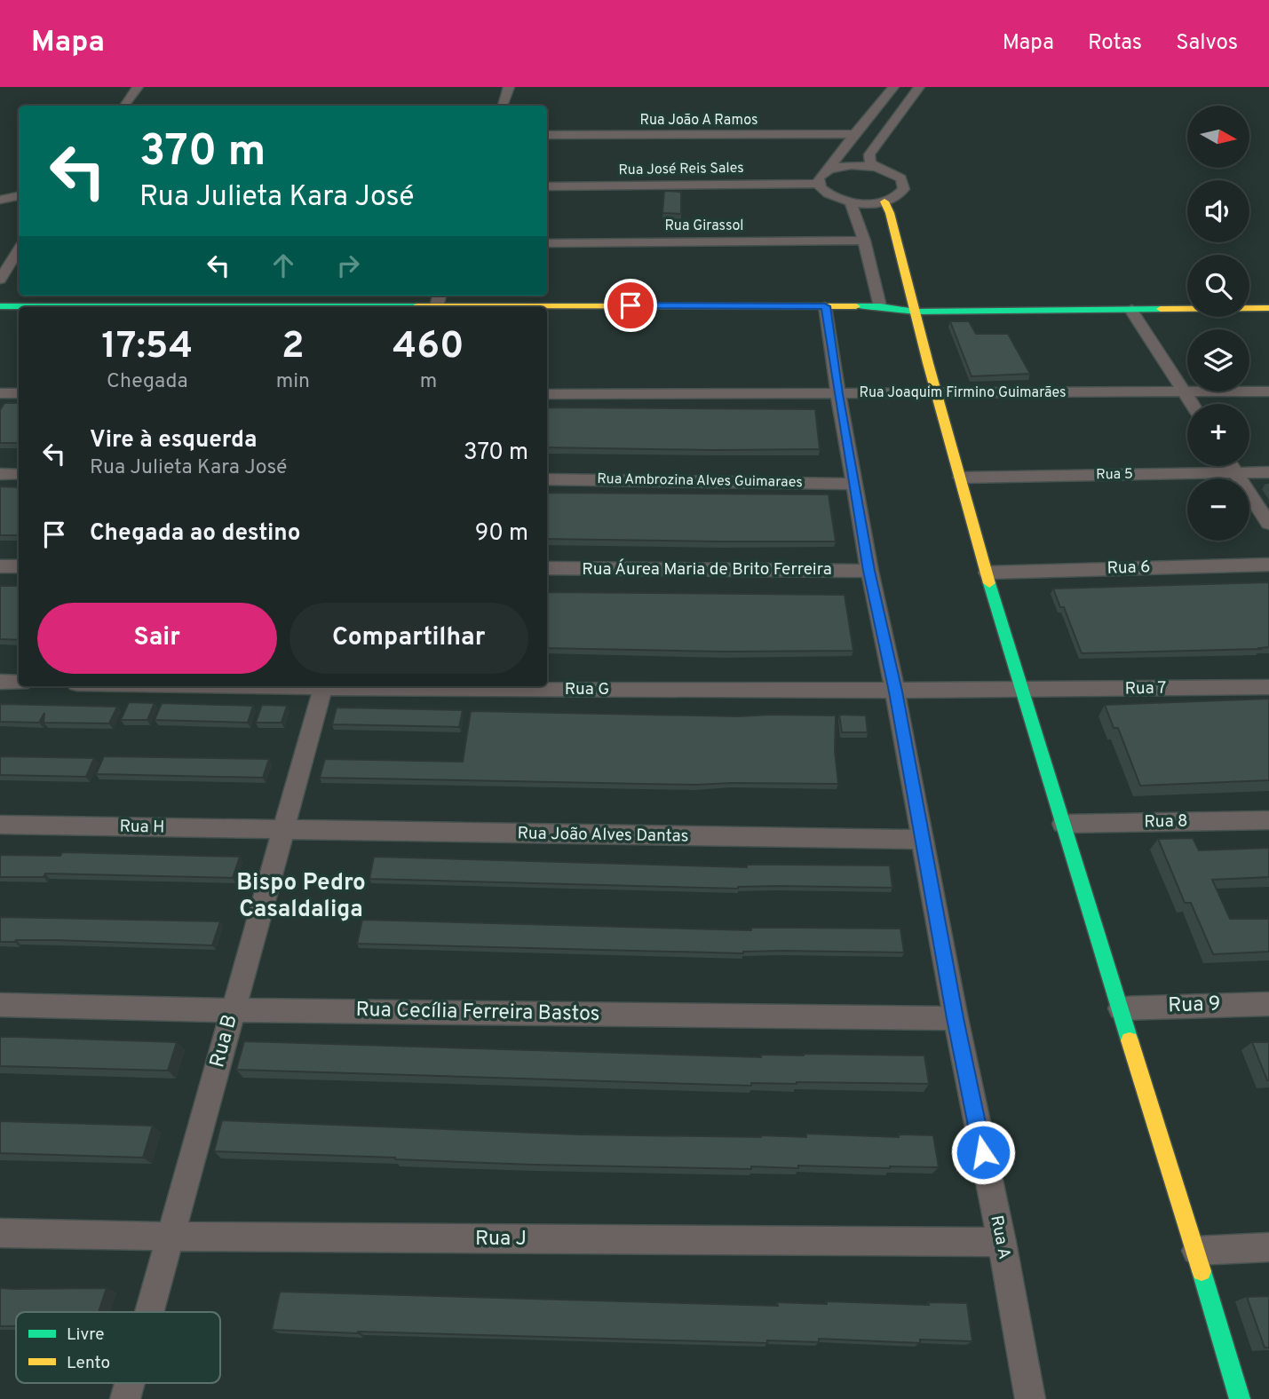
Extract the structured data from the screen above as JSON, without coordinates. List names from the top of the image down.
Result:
{
  "streets": {
    "street": [
      "Rua João A Ramos",
      "Rua José Reis Sales",
      "Rua Girassol",
      "Rua Joaquim Firmino Guimarães",
      "Rua 5",
      "Rua Ambrozina Alves Guimaraes",
      "Rua 6",
      "Rua Áurea Maria de Brito Ferreira",
      "Rua 7",
      "Rua G",
      "Rua 8",
      "Rua H",
      "Rua João Alves Dantas",
      "Rua 9",
      "Rua Cecília Ferreira Bastos",
      "Rua B",
      "Rua A",
      "Rua J"
    ]
  },
  "crossings": [
    ["Rua Joaquim Firmino Guimarães", "Rua A"],
    ["Rua Ambrozina Alves Guimaraes", "Rua A"],
    ["Rua Áurea Maria de Brito Ferreira", "Rua A"],
    ["Rua 7", "Rua G"],
    ["Rua G", "Rua B"],
    ["Rua G", "Rua A"],
    ["Rua H", "Rua João Alves Dantas"],
    ["Rua H", "Rua B"],
    ["Rua João Alves Dantas", "Rua B"],
    ["Rua João Alves Dantas", "Rua A"],
    ["Rua Cecília Ferreira Bastos", "Rua B"],
    ["Rua Cecília Ferreira Bastos", "Rua A"],
    ["Rua B", "Rua J"],
    ["Rua A", "Rua J"]
  ],
  "districts": ["Bispo Pedro Casaldaliga"],
  "legend": ["Livre", "Lento"],
  "north": "right",
  "page": {
    "header": "Mapa",
    "nav": ["Mapa", "Rotas", "Salvos"],
    "map_buttons": ["+", "−"],
    "turn": ["370 m", "Rua Julieta Kara José"],
    "eta": [
      "17:54",
      "Chegada",
      "2",
      "min",
      "460",
      "m"
    ],
    "list": [
      {
        "name": "Vire à esquerda",
        "note": "Rua Julieta Kara José",
        "value": "370 m"
      },
      {
        "name": "Chegada ao destino",
        "value": "90 m"
      }
    ],
    "buttons": ["Sair", "Compartilhar"]
  }
}
